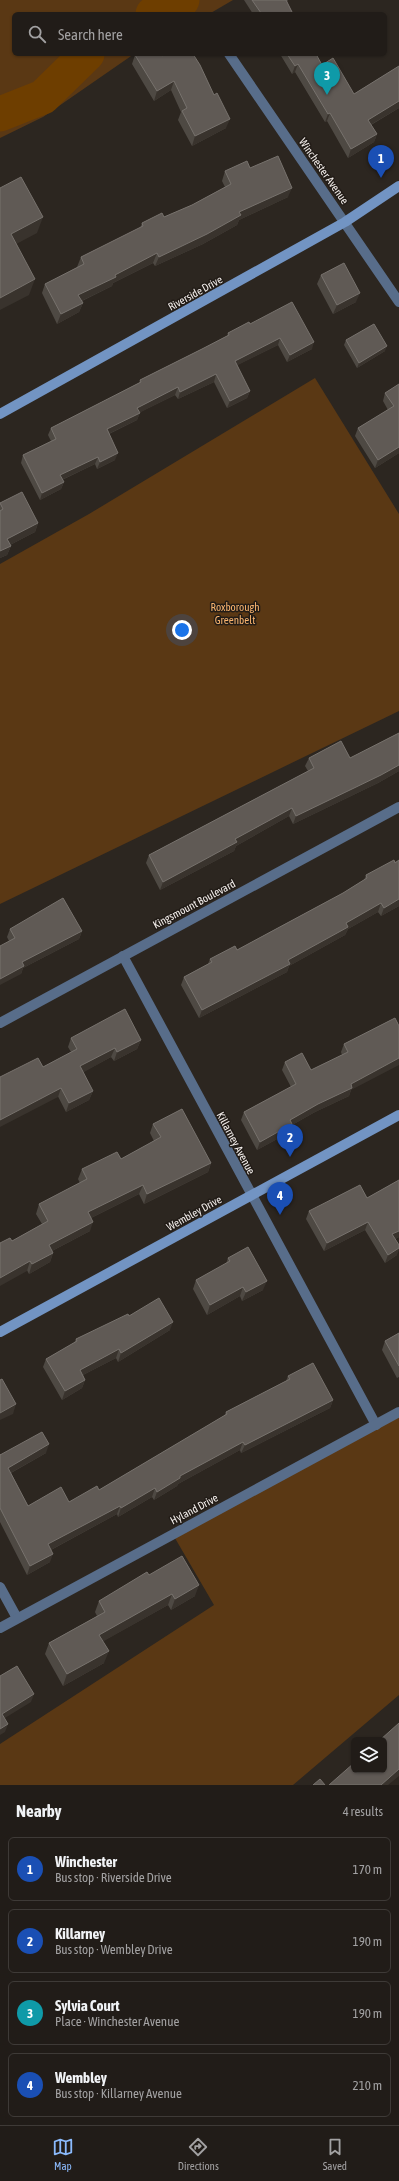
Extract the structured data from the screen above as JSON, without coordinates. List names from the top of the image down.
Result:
{
  "streets": {
    "street": [
      "Winchester Avenue",
      "Riverside Drive",
      "Kingsmount Boulevard",
      "Killarney Avenue",
      "Wembley Drive",
      "Hyland Drive"
    ]
  },
  "crossings": [
    ["Winchester Avenue", "Riverside Drive"],
    ["Kingsmount Boulevard", "Killarney Avenue"],
    ["Killarney Avenue", "Wembley Drive"],
    ["Killarney Avenue", "Hyland Drive"]
  ],
  "parks": ["Roxborough Greenbelt"],
  "page": {
    "search": "Search here",
    "pins": [
      "3",
      "1",
      "2",
      "4"
    ],
    "heading": ["Nearby", "4 results"],
    "list": [
      {
        "mark": "1",
        "name": "Winchester",
        "note": "Bus stop · Riverside Drive",
        "value": "170 m"
      },
      {
        "mark": "2",
        "name": "Killarney",
        "note": "Bus stop · Wembley Drive",
        "value": "190 m"
      },
      {
        "mark": "3",
        "name": "Sylvia Court",
        "note": "Place · Winchester Avenue",
        "value": "190 m"
      },
      {
        "mark": "4",
        "name": "Wembley",
        "note": "Bus stop · Killarney Avenue",
        "value": "210 m"
      }
    ],
    "nav": ["Map", "Directions", "Saved"]
  }
}
